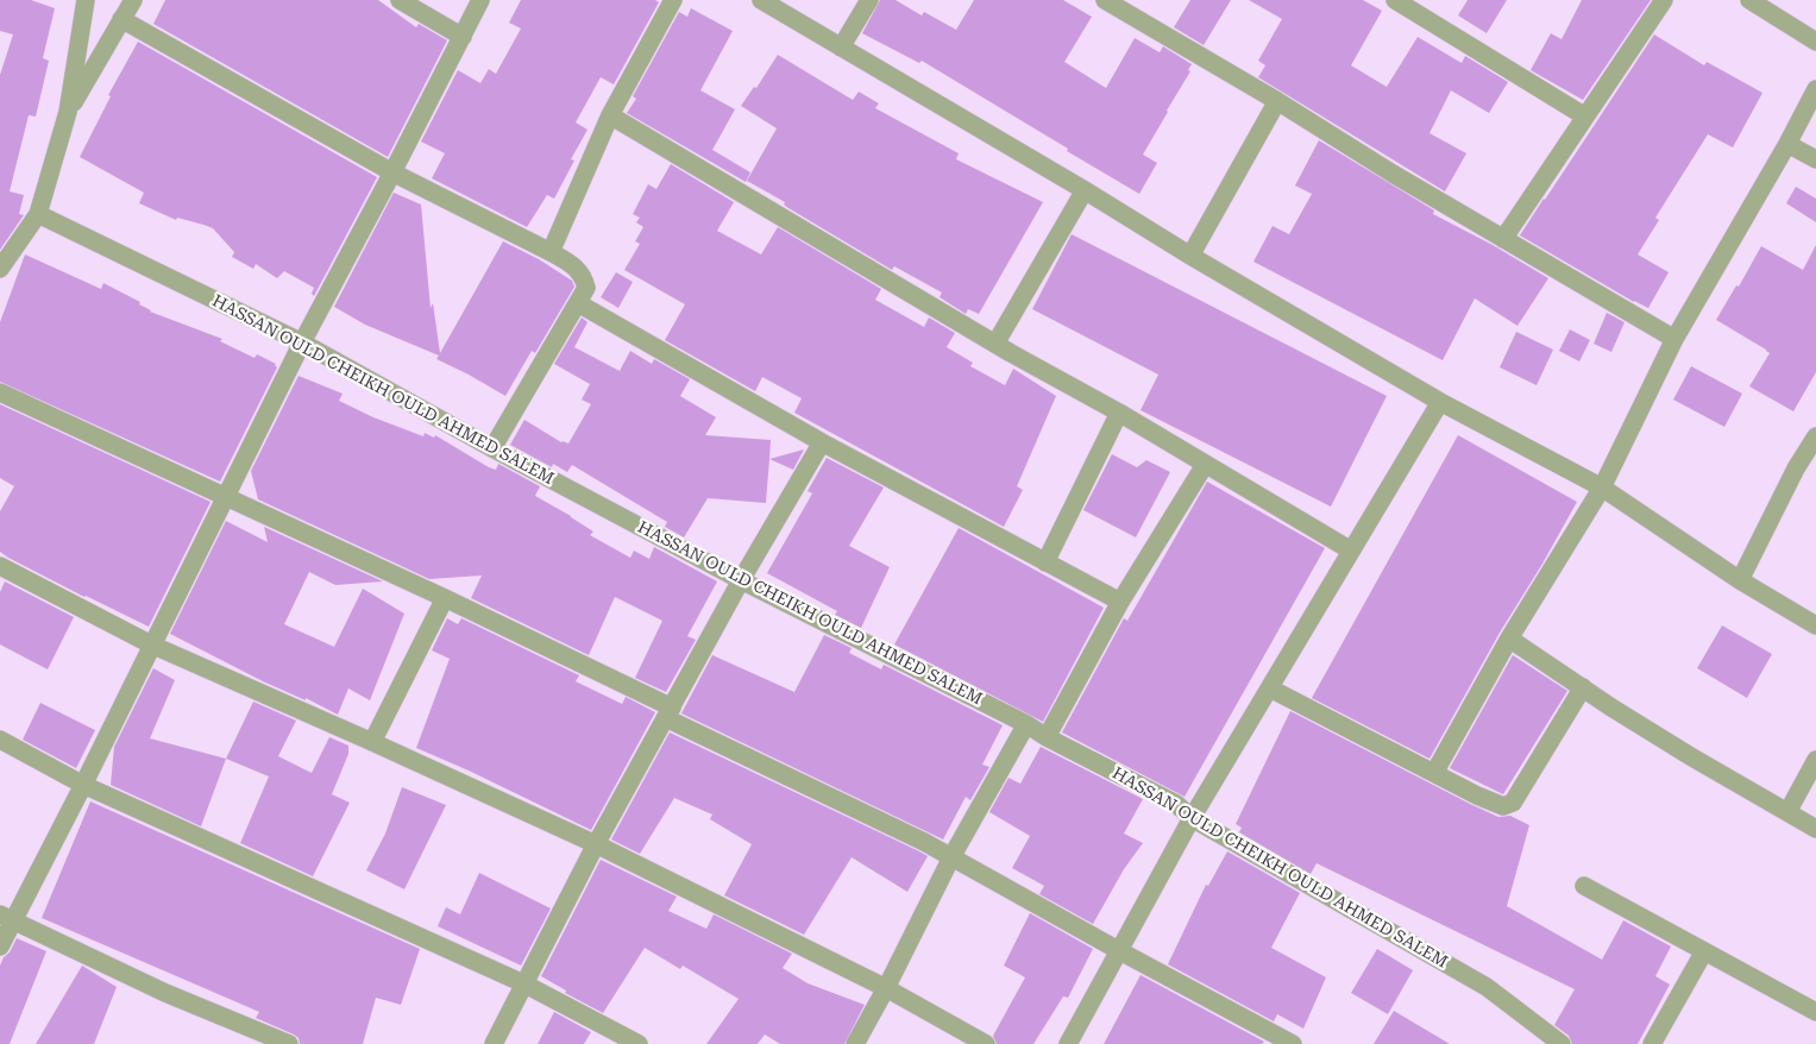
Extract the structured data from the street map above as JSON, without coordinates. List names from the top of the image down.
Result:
{
  "streets": {
    "street": ["HASSAN OULD CHEIKH OULD AHMED SALEM"]
  }
}
